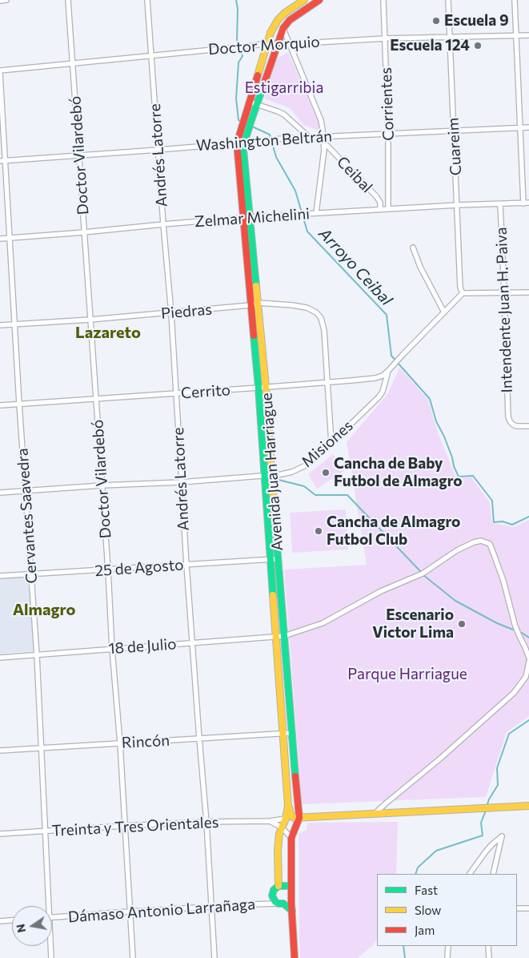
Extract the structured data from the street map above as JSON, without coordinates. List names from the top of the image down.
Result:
{
  "streets": {
    "street": [
      "Doctor Morquio",
      "Corrientes",
      "Washington Beltrán",
      "Cuareim",
      "Doctor Vilardebó",
      "Andrés Latorre",
      "Ceibal",
      "Zelmar Michelini",
      "Intendente Juan H. Paiva",
      "Piedras",
      "Cerrito",
      "Misiones",
      "Avenida Juan Harriague",
      "Cervantes Saavedra",
      "25 de Agosto",
      "18 de Julio",
      "Rincón",
      "Treinta y Tres Orientales",
      "Dámaso Antonio Larrañaga"
    ]
  },
  "crossings": [
    ["Doctor Morquio", "Corrientes"],
    ["Doctor Morquio", "Cuareim"],
    ["Doctor Morquio", "Doctor Vilardebó"],
    ["Doctor Morquio", "Andrés Latorre"],
    ["Corrientes", "Washington Beltrán"],
    ["Corrientes", "Zelmar Michelini"],
    ["Washington Beltrán", "Cuareim"],
    ["Washington Beltrán", "Doctor Vilardebó"],
    ["Washington Beltrán", "Andrés Latorre"],
    ["Washington Beltrán", "Avenida Juan Harriague"],
    ["Washington Beltrán", "Cervantes Saavedra"],
    ["Cuareim", "Zelmar Michelini"],
    ["Doctor Vilardebó", "Zelmar Michelini"],
    ["Doctor Vilardebó", "Piedras"],
    ["Doctor Vilardebó", "Cerrito"],
    ["Doctor Vilardebó", "Misiones"],
    ["Doctor Vilardebó", "25 de Agosto"],
    ["Doctor Vilardebó", "18 de Julio"],
    ["Doctor Vilardebó", "Rincón"],
    ["Doctor Vilardebó", "Treinta y Tres Orientales"],
    ["Doctor Vilardebó", "Dámaso Antonio Larrañaga"],
    ["Andrés Latorre", "Zelmar Michelini"],
    ["Andrés Latorre", "Piedras"],
    ["Andrés Latorre", "Cerrito"],
    ["Andrés Latorre", "Misiones"],
    ["Andrés Latorre", "25 de Agosto"],
    ["Andrés Latorre", "18 de Julio"],
    ["Andrés Latorre", "Rincón"],
    ["Andrés Latorre", "Treinta y Tres Orientales"],
    ["Andrés Latorre", "Dámaso Antonio Larrañaga"],
    ["Ceibal", "Zelmar Michelini"],
    ["Zelmar Michelini", "Intendente Juan H. Paiva"],
    ["Zelmar Michelini", "Avenida Juan Harriague"],
    ["Zelmar Michelini", "Cervantes Saavedra"],
    ["Piedras", "Cerrito"],
    ["Piedras", "Avenida Juan Harriague"],
    ["Piedras", "Cervantes Saavedra"],
    ["Cerrito", "Misiones"],
    ["Cerrito", "Avenida Juan Harriague"],
    ["Cerrito", "Cervantes Saavedra"],
    ["Misiones", "Avenida Juan Harriague"],
    ["Misiones", "Cervantes Saavedra"],
    ["Avenida Juan Harriague", "25 de Agosto"],
    ["Avenida Juan Harriague", "18 de Julio"],
    ["Avenida Juan Harriague", "Rincón"],
    ["Avenida Juan Harriague", "Treinta y Tres Orientales"],
    ["Avenida Juan Harriague", "Dámaso Antonio Larrañaga"],
    ["Cervantes Saavedra", "25 de Agosto"],
    ["Cervantes Saavedra", "18 de Julio"],
    ["Cervantes Saavedra", "Rincón"],
    ["Cervantes Saavedra", "Treinta y Tres Orientales"]
  ],
  "districts": ["Lazareto", "Almagro"],
  "water": ["Arroyo Ceibal"],
  "parks": ["Estigarribia", "Parque Harriague"],
  "places": [
    "Escuela 9",
    "Escuela 124",
    "Cancha de Baby Futbol de Almagro",
    "Cancha de Almagro Futbol Club",
    "Escenario Victor Lima"
  ],
  "legend": ["Fast", "Slow", "Jam"],
  "north": "left"
}
